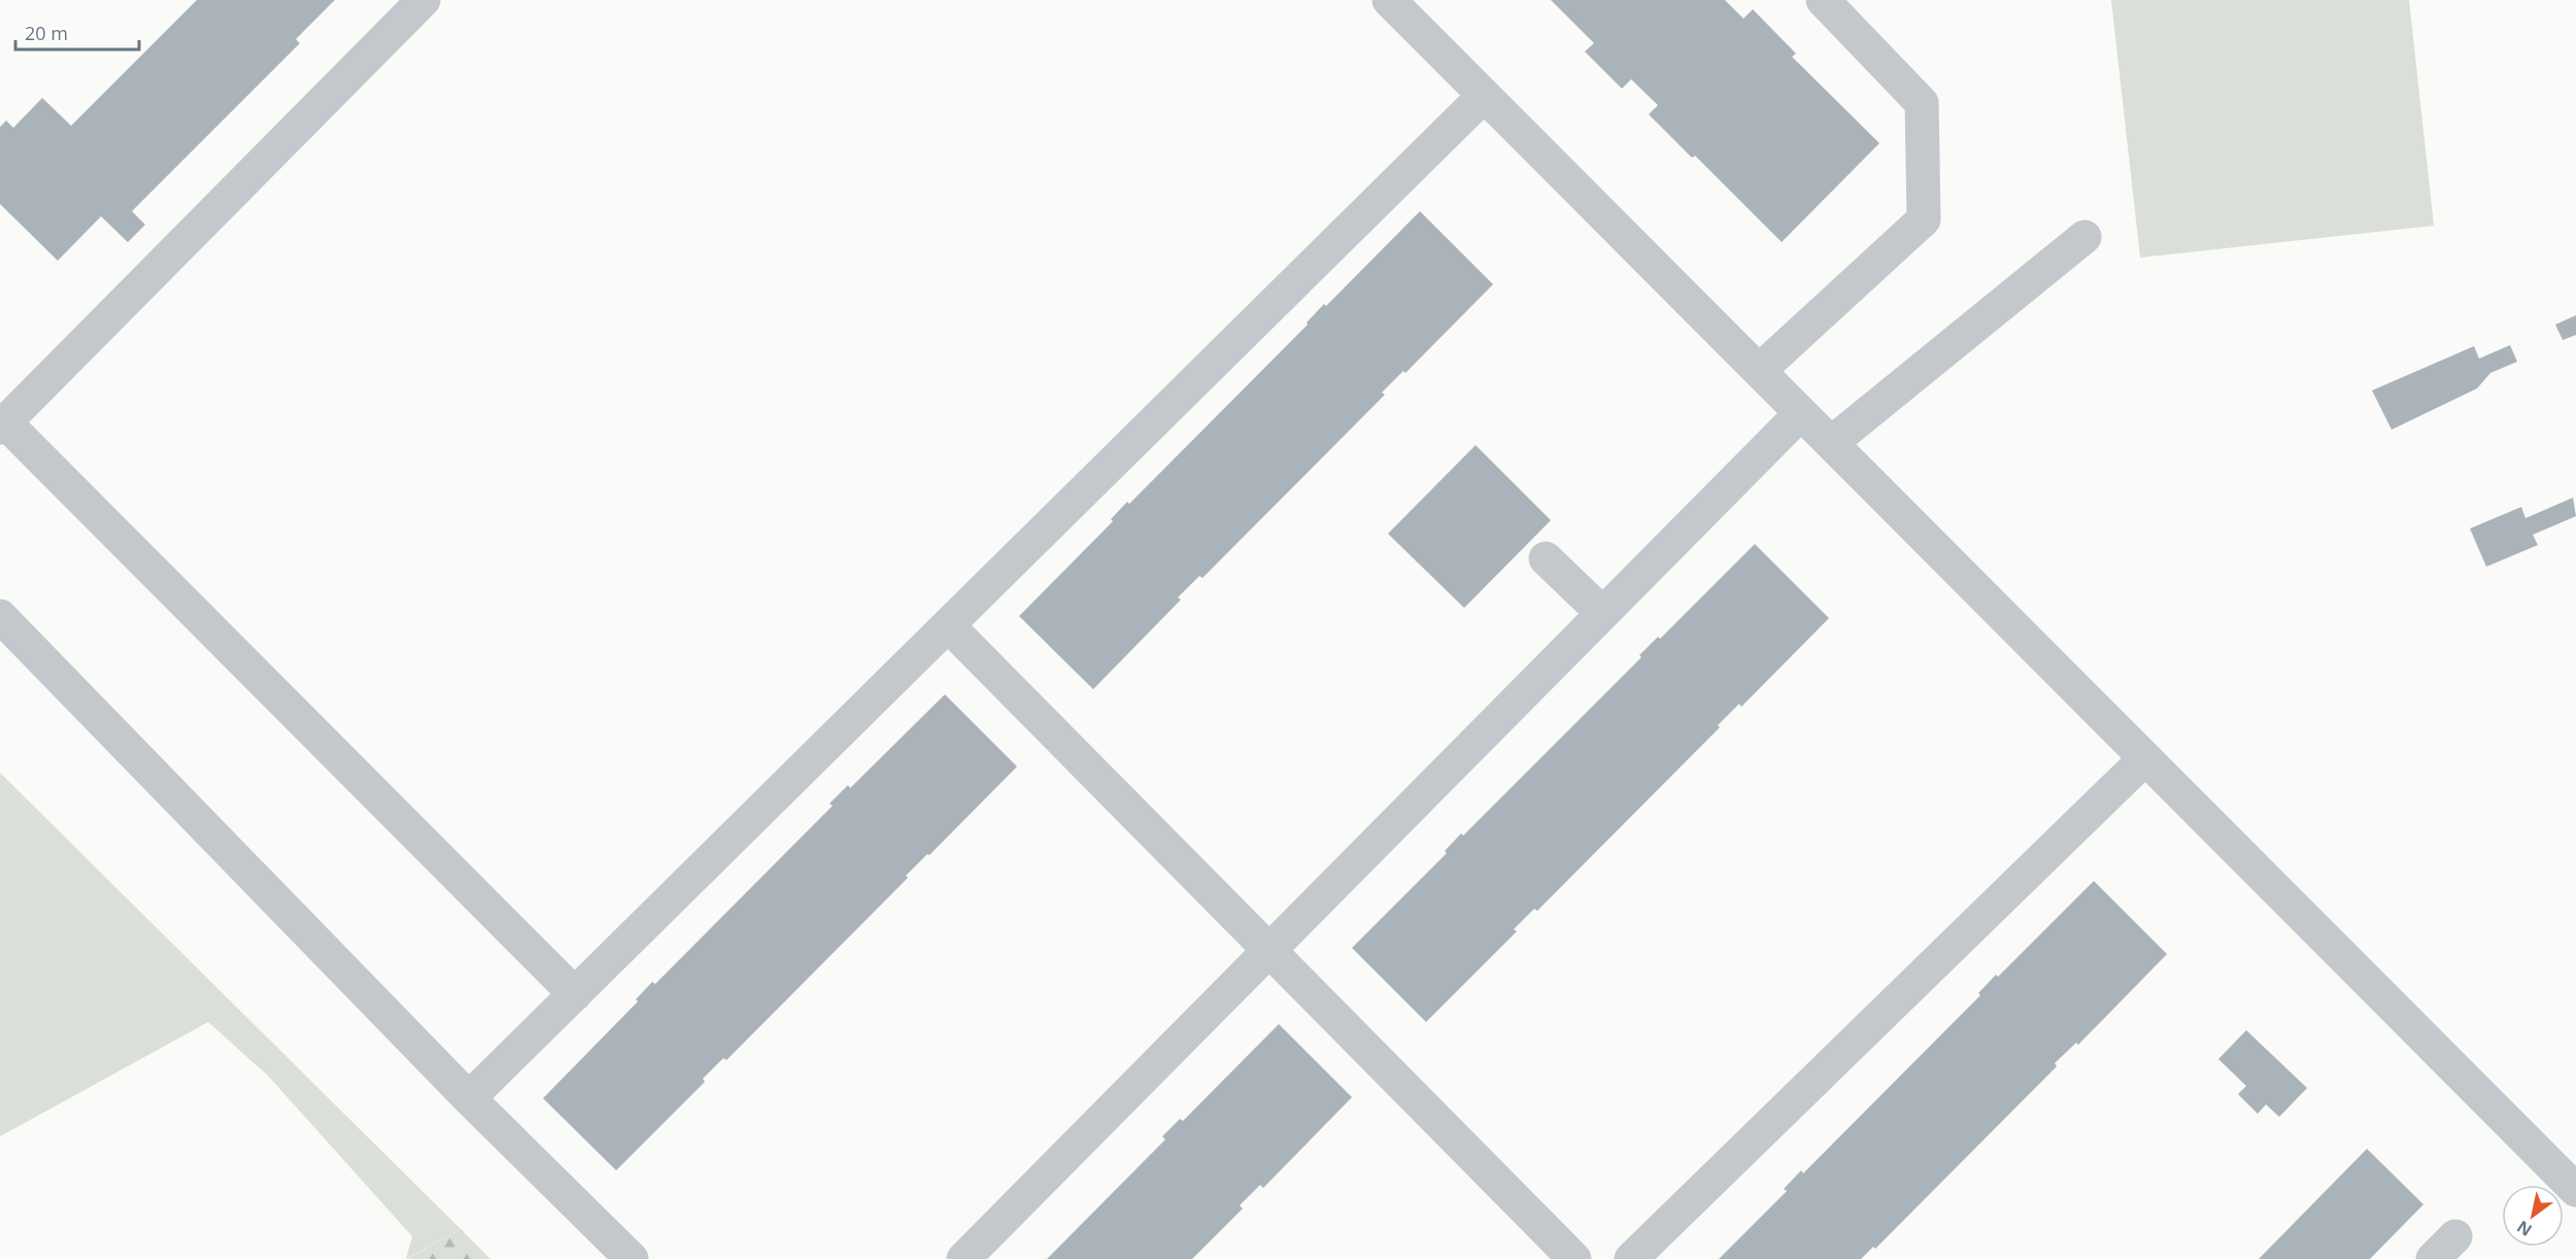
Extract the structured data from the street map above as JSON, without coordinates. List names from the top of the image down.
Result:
{
  "scale_bar": "20 m",
  "north": "bottom left"
}
